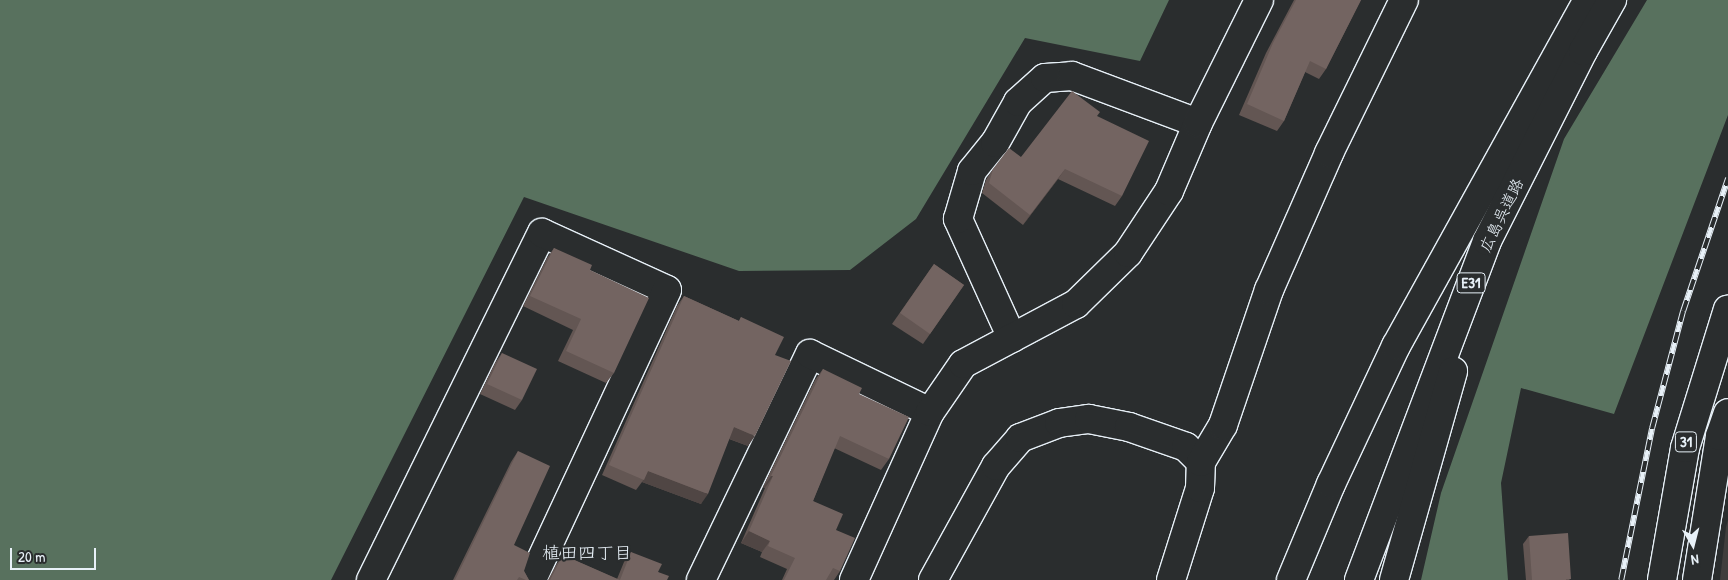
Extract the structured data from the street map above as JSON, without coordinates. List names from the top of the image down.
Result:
{
  "streets": {
    "main road": ["広島呉道路", "E31", "31"]
  },
  "districts": ["植田四丁目"],
  "scale_bar": "20 m",
  "north": "bottom"
}
